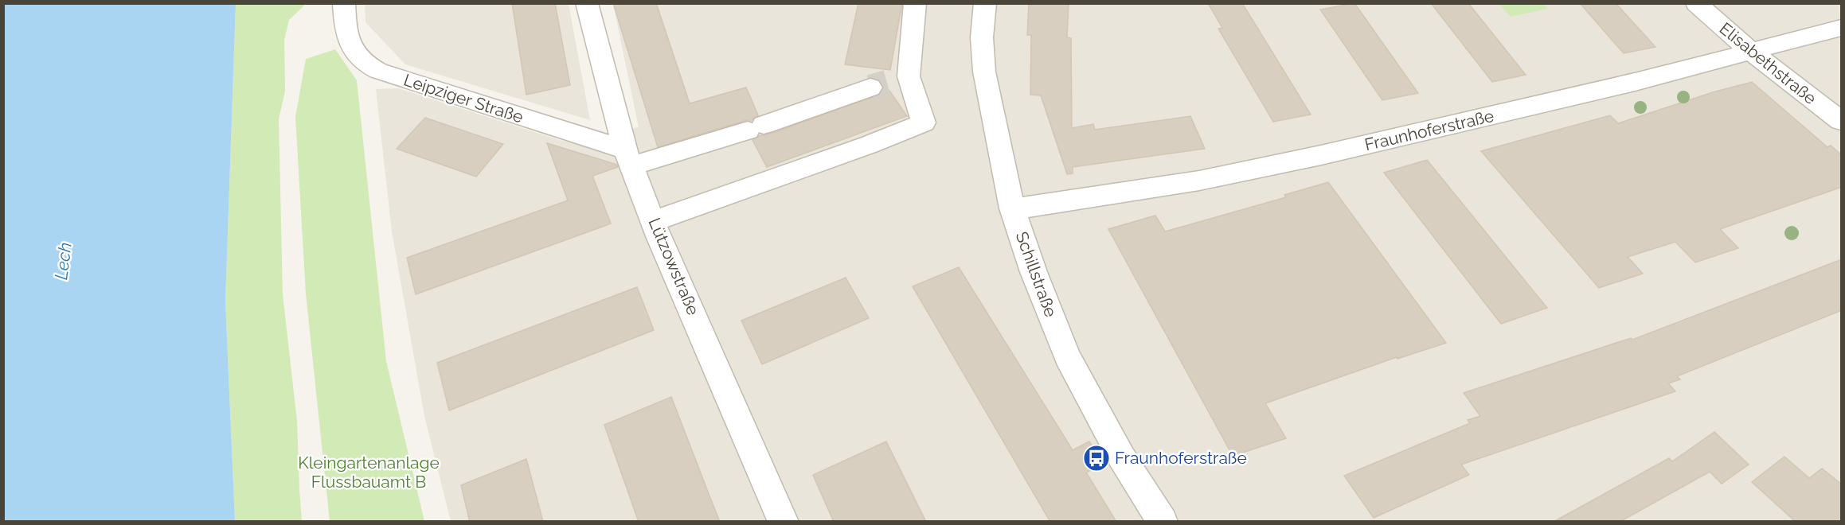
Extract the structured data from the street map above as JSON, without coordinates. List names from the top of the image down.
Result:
{
  "streets": {
    "street": [
      "Elisabethstraße",
      "Leipziger Straße",
      "Fraunhoferstraße",
      "Lützowstraße",
      "Schillstraße"
    ]
  },
  "crossings": [
    ["Elisabethstraße", "Fraunhoferstraße"],
    ["Leipziger Straße", "Lützowstraße"],
    ["Fraunhoferstraße", "Schillstraße"]
  ],
  "water": ["Lech"],
  "parks": ["Kleingartenanlage Flussbauamt B"],
  "places": {
    "bus stop": ["Fraunhoferstraße"]
  }
}
